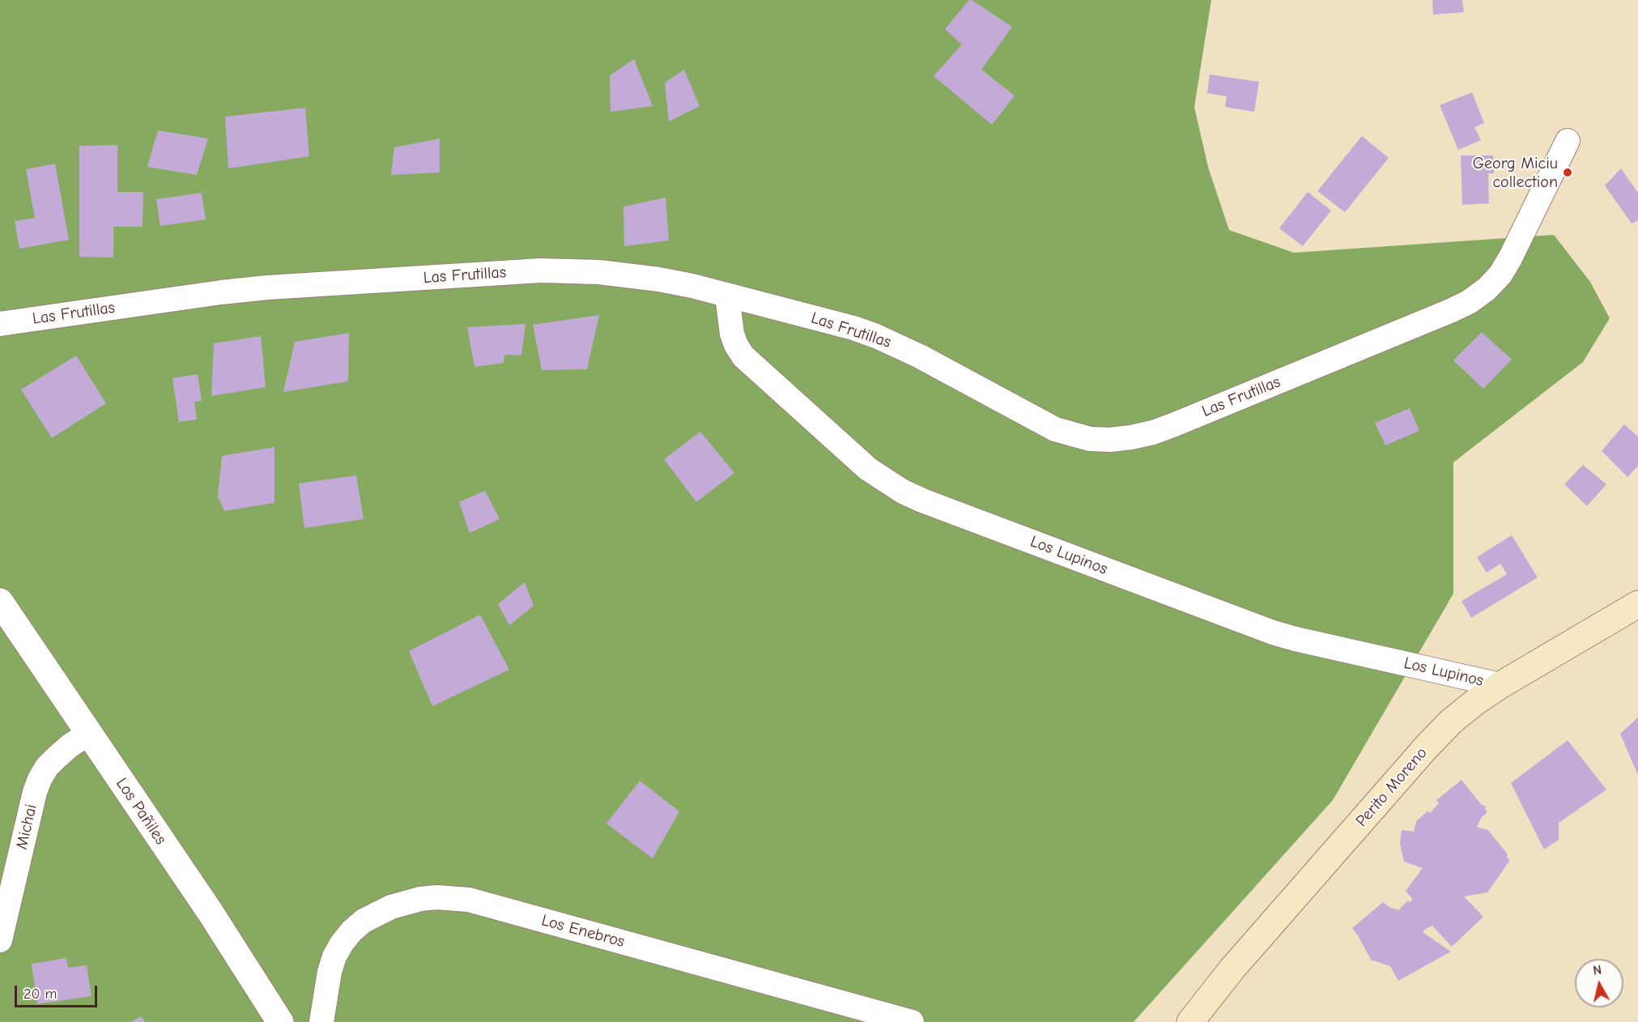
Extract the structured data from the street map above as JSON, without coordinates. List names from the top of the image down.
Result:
{
  "streets": {
    "main road": ["Perito Moreno"],
    "street": [
      "Las Frutillas",
      "Los Lupinos",
      "Los Pañiles",
      "Michai",
      "Los Enebros"
    ]
  },
  "crossings": [
    ["Las Frutillas", "Los Lupinos"],
    ["Los Lupinos", "Perito Moreno"],
    ["Los Pañiles", "Michai"]
  ],
  "places": ["Georg Miciu collection"],
  "scale_bar": "20 m",
  "north": "top"
}
